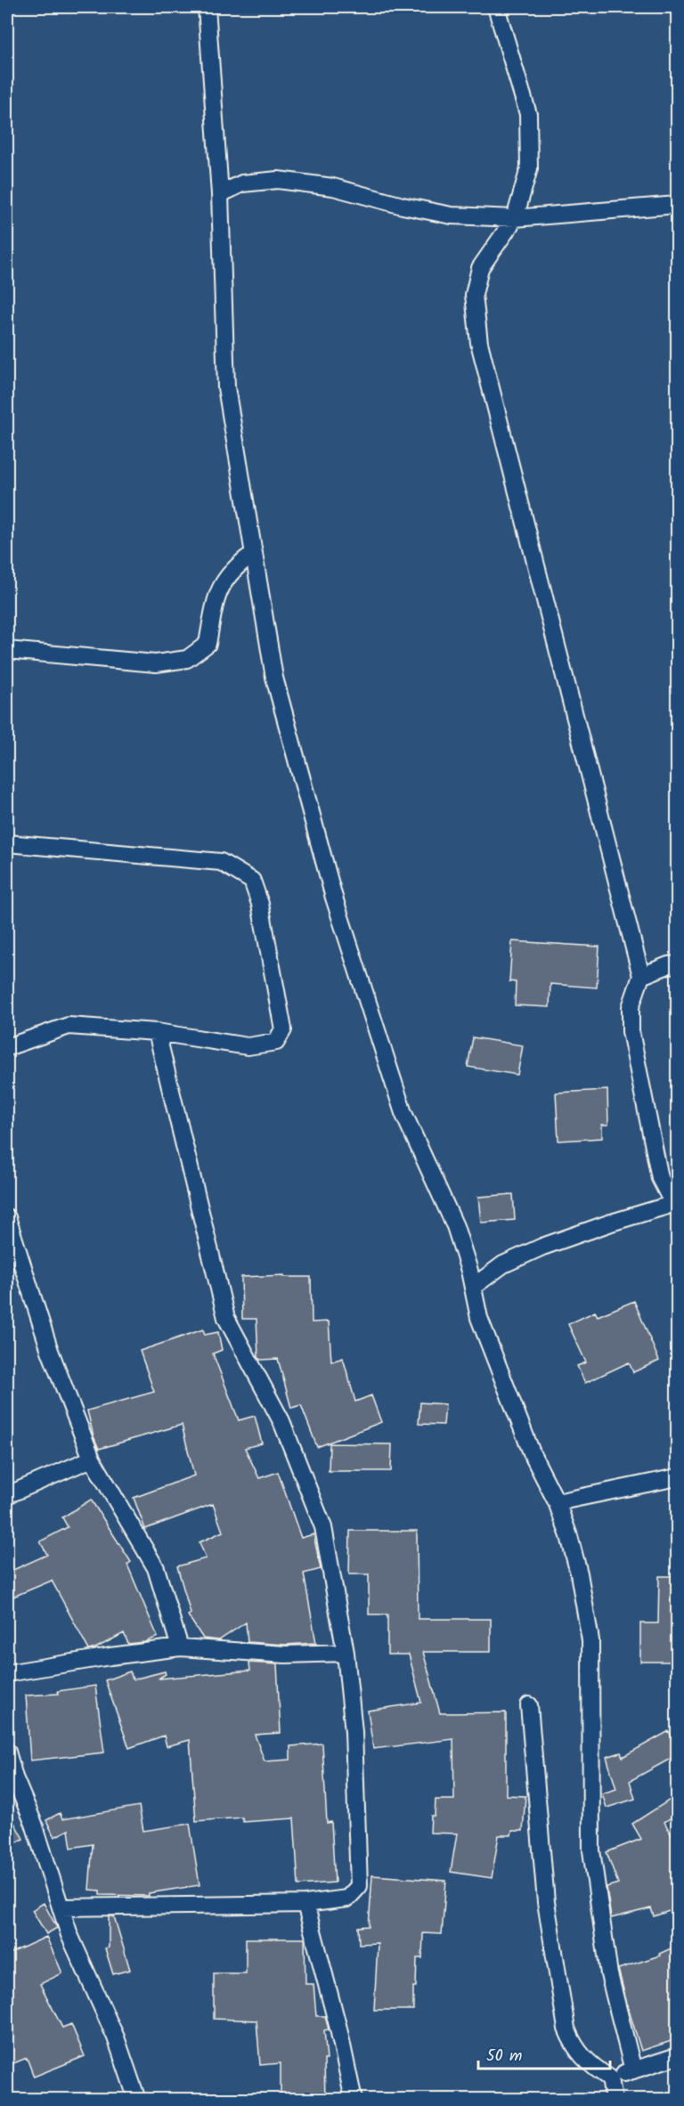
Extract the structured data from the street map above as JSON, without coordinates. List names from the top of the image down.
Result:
{
  "scale_bar": "50 m"
}
